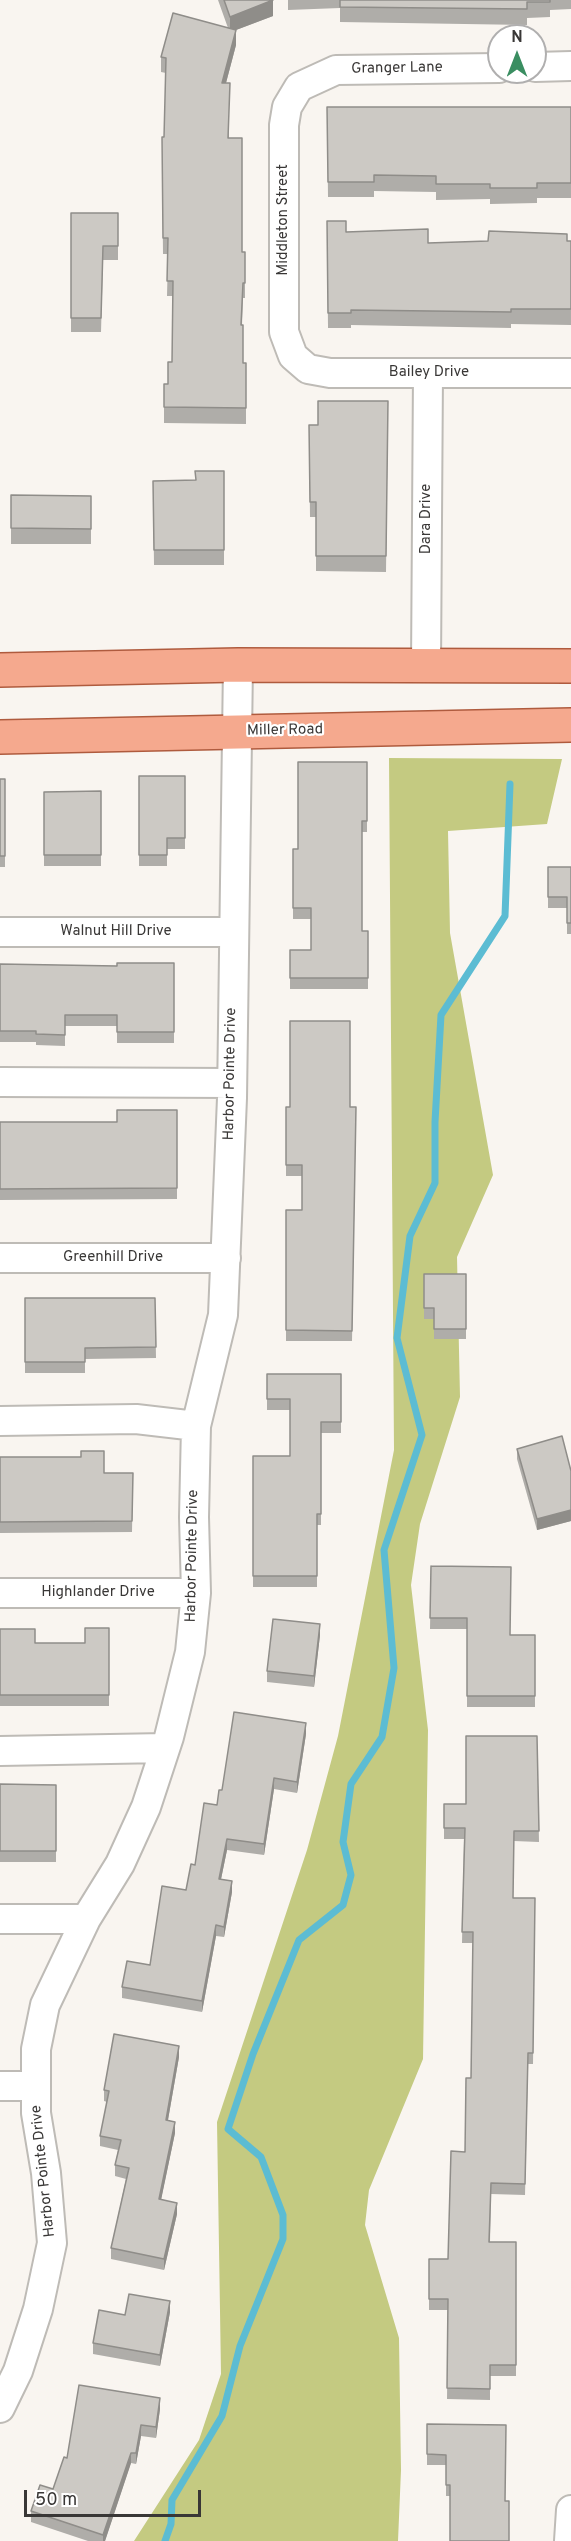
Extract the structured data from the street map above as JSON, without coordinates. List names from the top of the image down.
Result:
{
  "streets": {
    "main road": ["Miller Road"],
    "street": [
      "Granger Lane",
      "Middleton Street",
      "Bailey Drive",
      "Dara Drive",
      "Walnut Hill Drive",
      "Harbor Pointe Drive",
      "Greenhill Drive",
      "Highlander Drive"
    ]
  },
  "crossings": [
    ["Granger Lane", "Middleton Street"],
    ["Middleton Street", "Bailey Drive"],
    ["Bailey Drive", "Dara Drive"],
    ["Miller Road", "Harbor Pointe Drive"],
    ["Walnut Hill Drive", "Harbor Pointe Drive"],
    ["Harbor Pointe Drive", "Greenhill Drive"],
    ["Harbor Pointe Drive", "Highlander Drive"]
  ],
  "scale_bar": "50 m",
  "north": "top"
}
